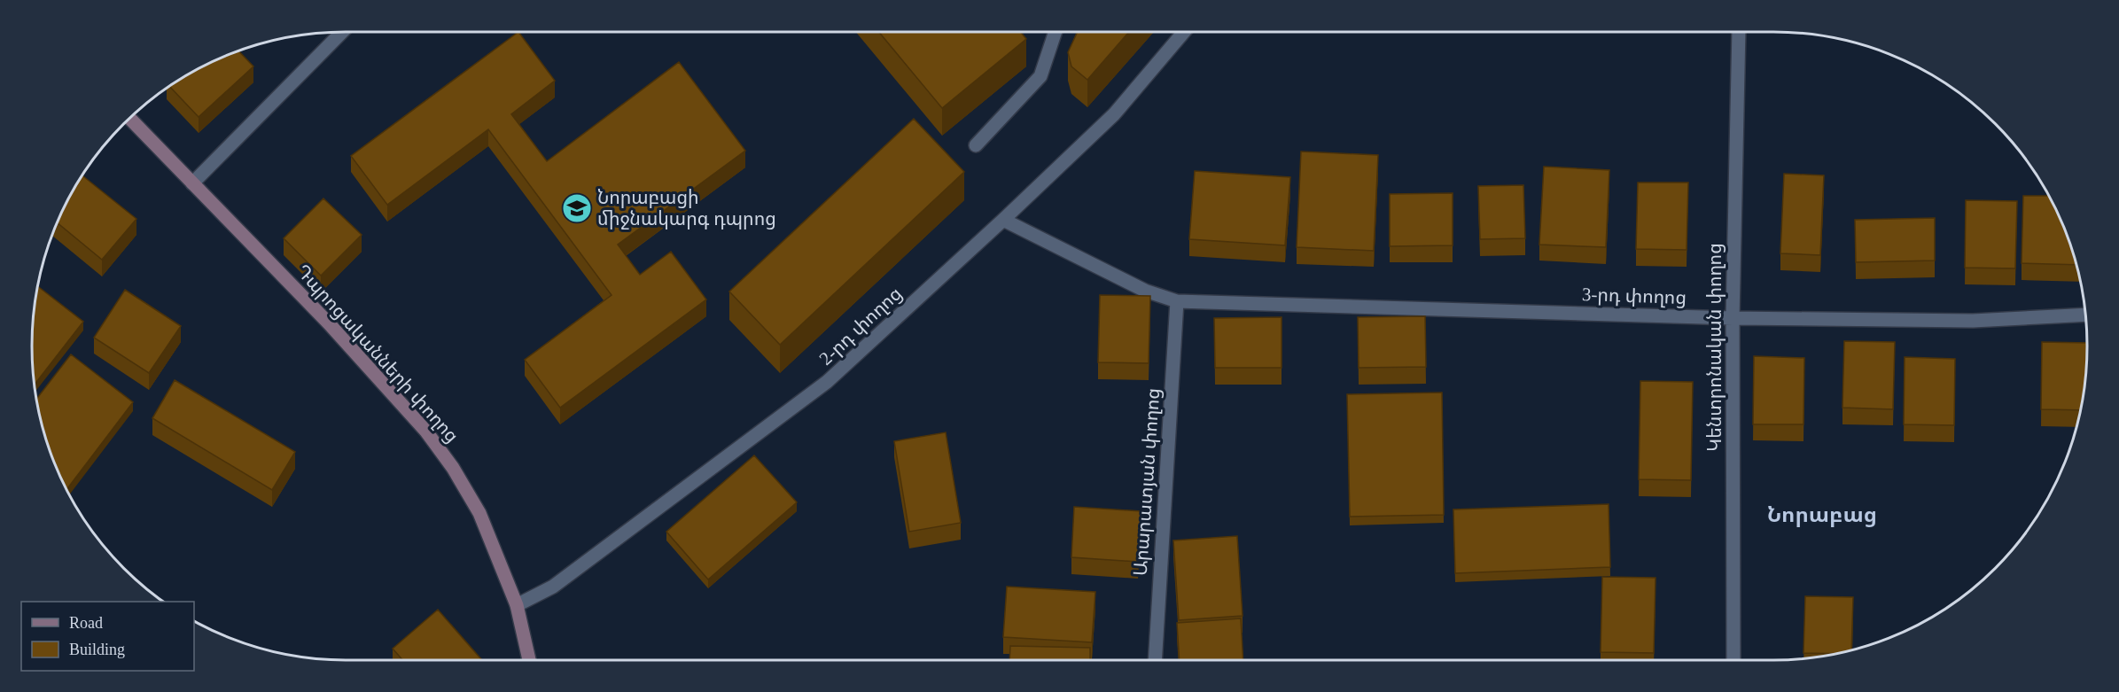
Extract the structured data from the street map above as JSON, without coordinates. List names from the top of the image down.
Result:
{
  "streets": {
    "main road": ["Դպրոցականների փողոց"],
    "street": [
      "3-րդ փողոց",
      "2-րդ փողոց",
      "Կենտրոնական փողոց",
      "Արարատյան փողոց"
    ]
  },
  "crossings": [
    ["3-րդ փողոց", "2-րդ փողոց"],
    ["3-րդ փողոց", "Կենտրոնական փողոց"],
    ["3-րդ փողոց", "Արարատյան փողոց"],
    ["2-րդ փողոց", "Դպրոցականների փողոց"]
  ],
  "districts": ["Նորաբաց"],
  "places": {
    "school or university": ["Նորաբացի միջնակարգ դպրոց"]
  },
  "legend": ["Road", "Building"]
}
